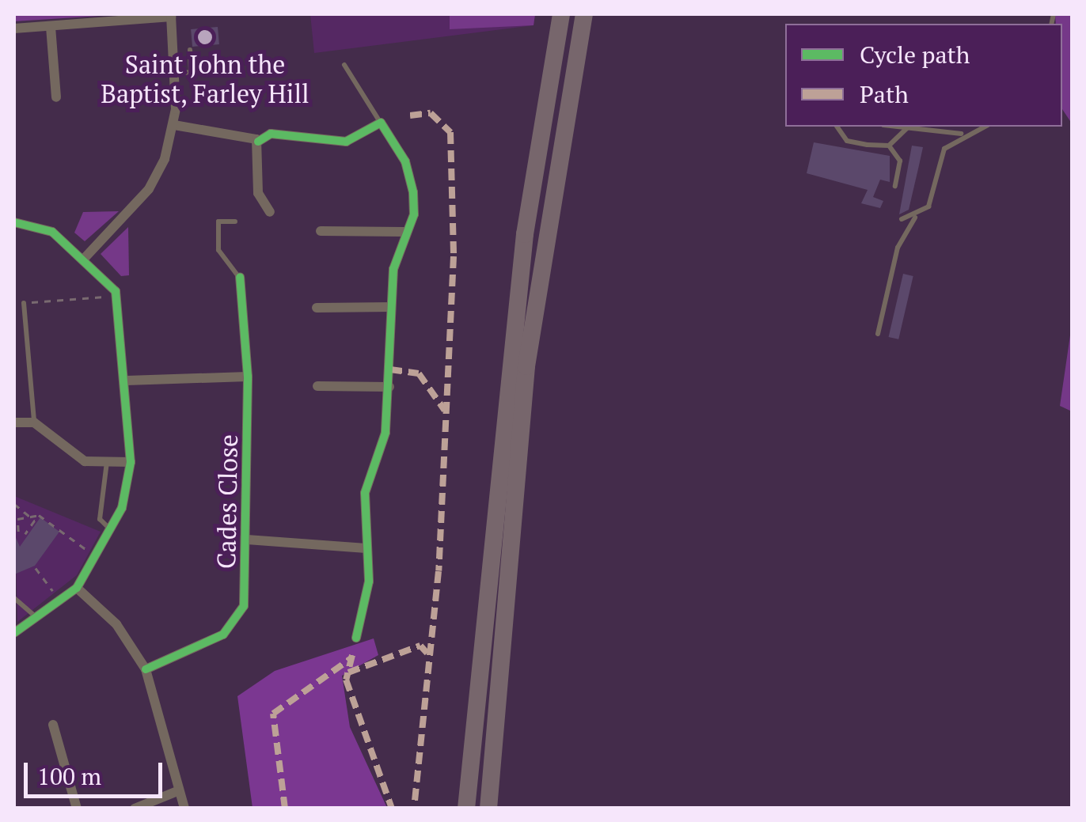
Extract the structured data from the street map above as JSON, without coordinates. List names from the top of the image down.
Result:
{
  "streets": {
    "street": ["Cades Close"]
  },
  "places": ["Saint John the Baptist, Farley Hill"],
  "legend": ["Cycle path", "Path"],
  "scale_bar": "100 m"
}
